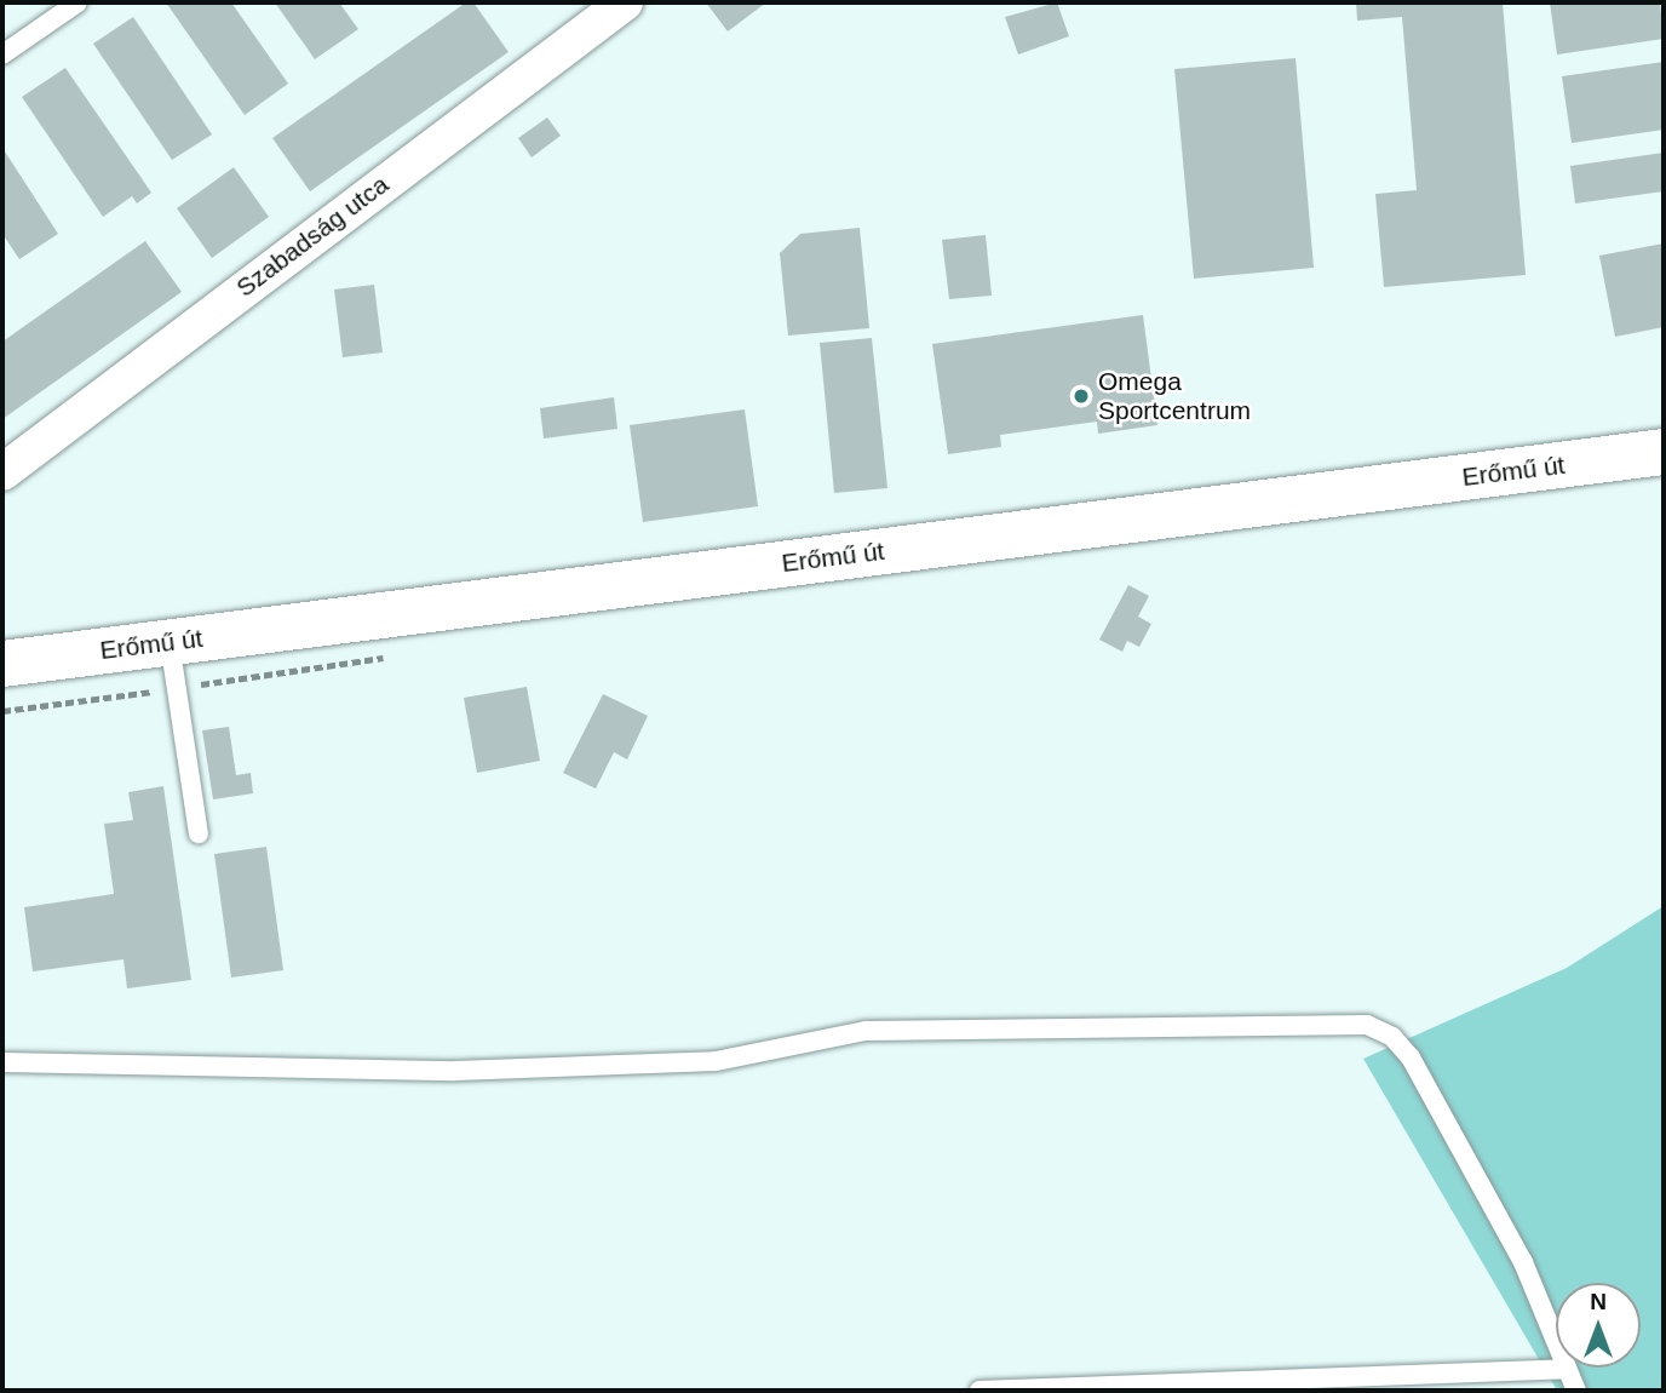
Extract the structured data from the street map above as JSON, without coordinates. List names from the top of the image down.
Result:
{
  "streets": {
    "street": ["Szabadság utca", "Erőmű út"]
  },
  "places": ["Omega Sportcentrum"],
  "north": "top"
}
